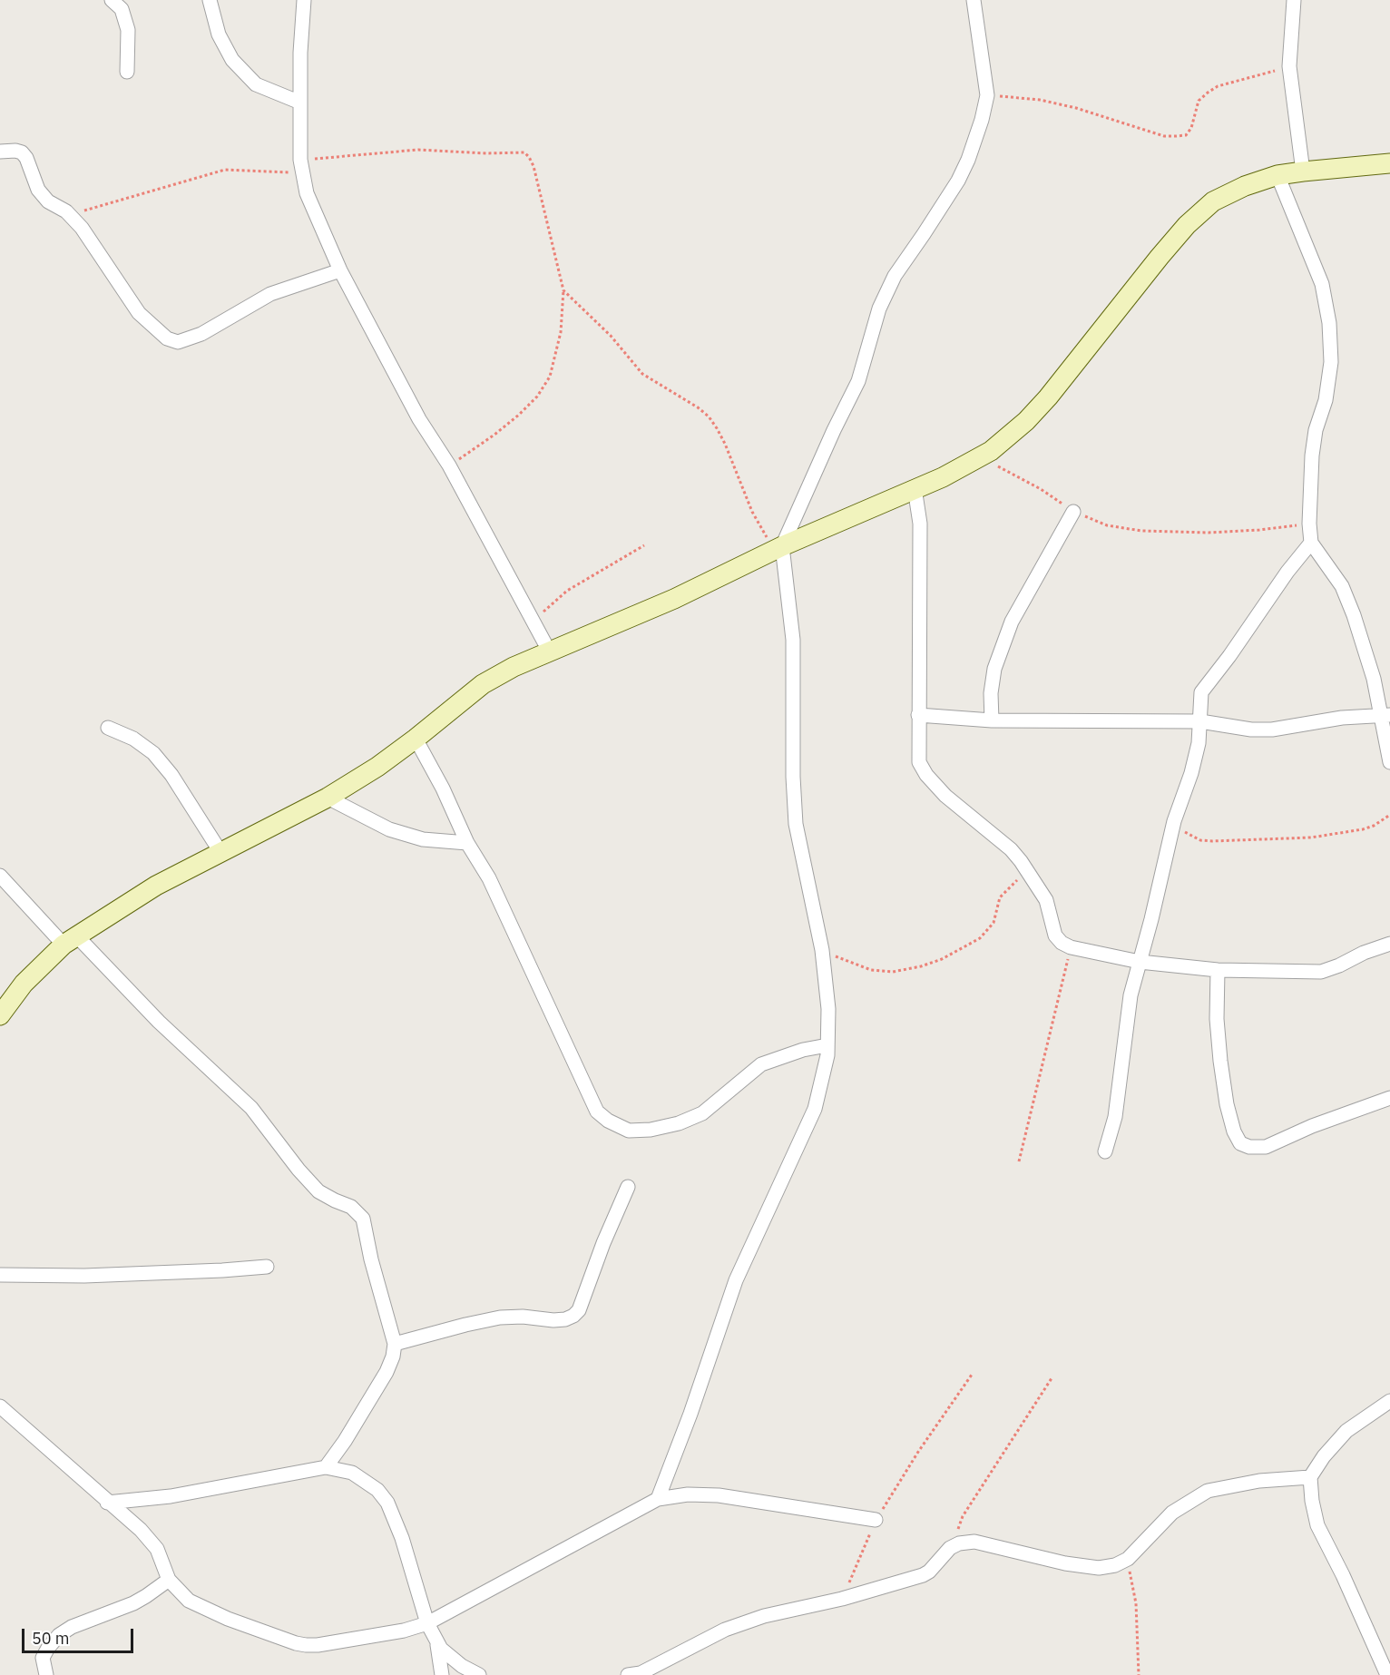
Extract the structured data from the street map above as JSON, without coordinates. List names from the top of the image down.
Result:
{
  "scale_bar": "50 m"
}
